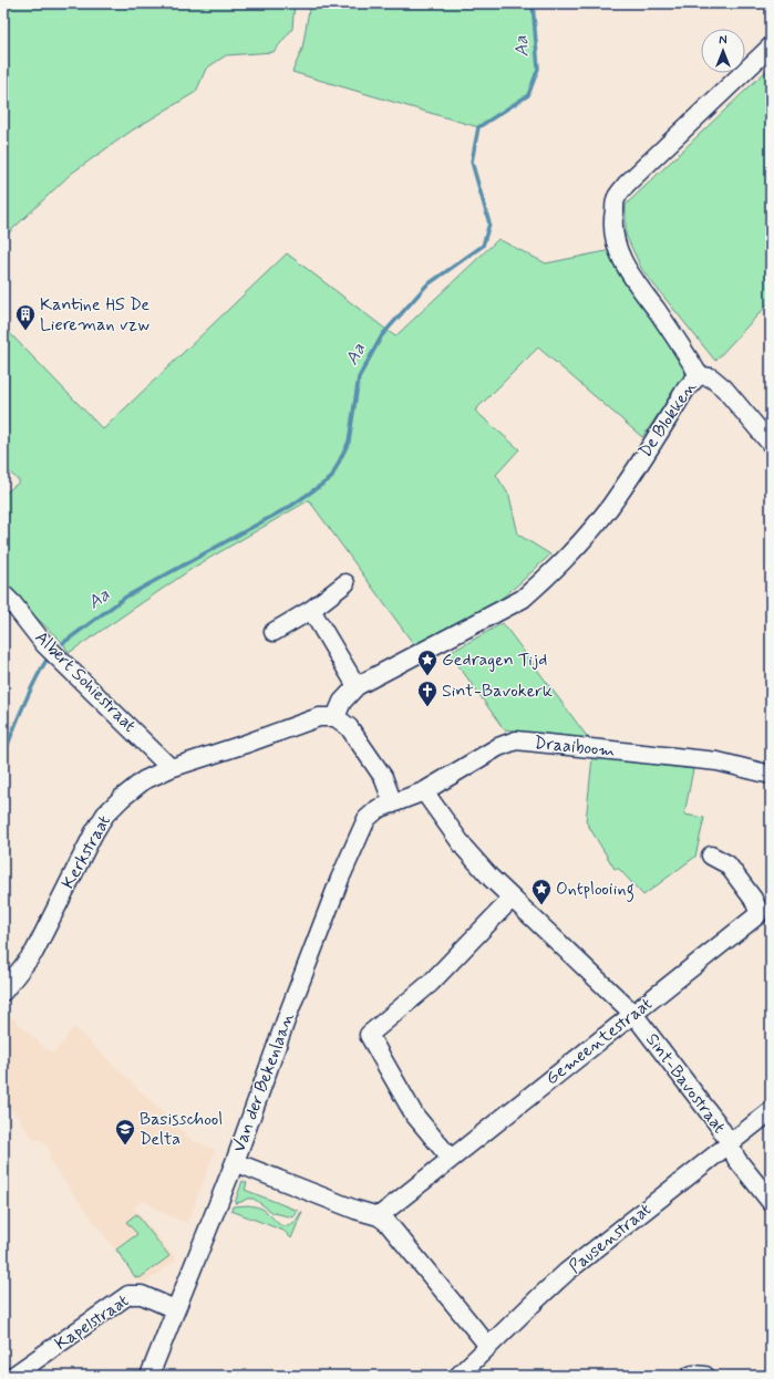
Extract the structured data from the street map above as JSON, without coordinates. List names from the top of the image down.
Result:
{
  "streets": {
    "street": [
      "De Blokken",
      "Albert Sohiestraat",
      "Draaiboom",
      "Kerkstraat",
      "Gemeentestraat",
      "Van der Bekenlaan",
      "Sint-Bavostraat",
      "Pausenstraat",
      "Kapelstraat"
    ]
  },
  "crossings": [
    ["Albert Sohiestraat", "Kerkstraat"],
    ["Draaiboom", "Van der Bekenlaan"],
    ["Draaiboom", "Sint-Bavostraat"],
    ["Gemeentestraat", "Sint-Bavostraat"],
    ["Van der Bekenlaan", "Kapelstraat"],
    ["Sint-Bavostraat", "Pausenstraat"]
  ],
  "water": ["Aa"],
  "places": {
    "building": ["Kantine HS De Liereman vzw"],
    "place": ["Gedragen Tijd", "Ontplooiing"],
    "church": ["Sint-Bavokerk"],
    "school or university": ["Basisschool Delta"]
  },
  "north": "top"
}
